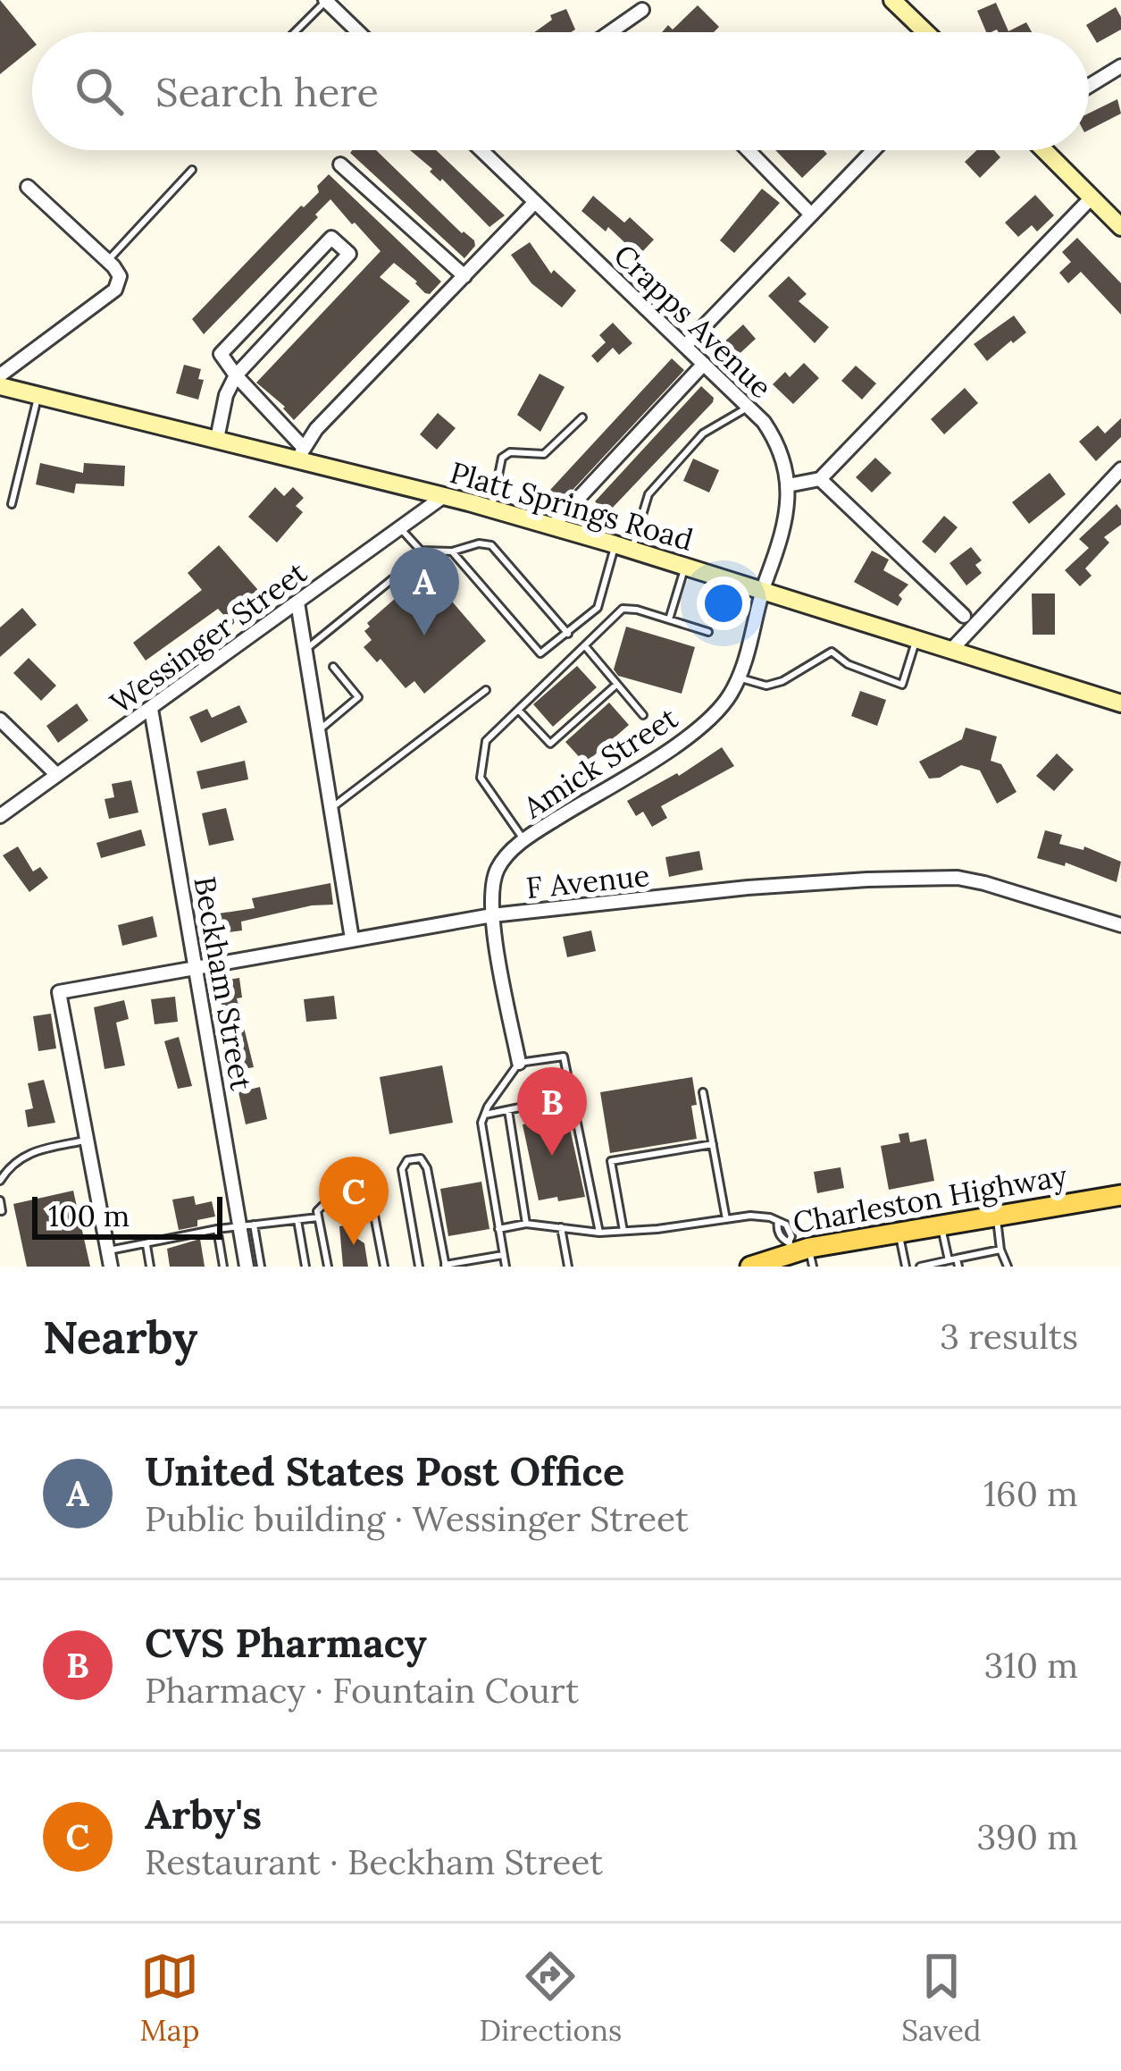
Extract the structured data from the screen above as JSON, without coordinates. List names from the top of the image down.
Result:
{
  "streets": {
    "main road": ["Platt Springs Road", "Charleston Highway"],
    "street": [
      "Crapps Avenue",
      "Wessinger Street",
      "Amick Street",
      "F Avenue",
      "Beckham Street"
    ]
  },
  "crossings": [
    ["Crapps Avenue", "Platt Springs Road"],
    ["Crapps Avenue", "Amick Street"],
    ["Platt Springs Road", "Wessinger Street"],
    ["Platt Springs Road", "Amick Street"],
    ["Wessinger Street", "Beckham Street"],
    ["Amick Street", "F Avenue"],
    ["F Avenue", "Beckham Street"]
  ],
  "scale_bar": "100 m",
  "page": {
    "search": "Search here",
    "pins": ["A", "B", "C"],
    "scale": "100 m",
    "heading": ["Nearby", "3 results"],
    "list": [
      {
        "mark": "A",
        "name": "United States Post Office",
        "note": "Public building · Wessinger Street",
        "value": "160 m"
      },
      {
        "mark": "B",
        "name": "CVS Pharmacy",
        "note": "Pharmacy · Fountain Court",
        "value": "310 m"
      },
      {
        "mark": "C",
        "name": "Arby's",
        "note": "Restaurant · Beckham Street",
        "value": "390 m"
      }
    ],
    "nav": ["Map", "Directions", "Saved"]
  }
}
